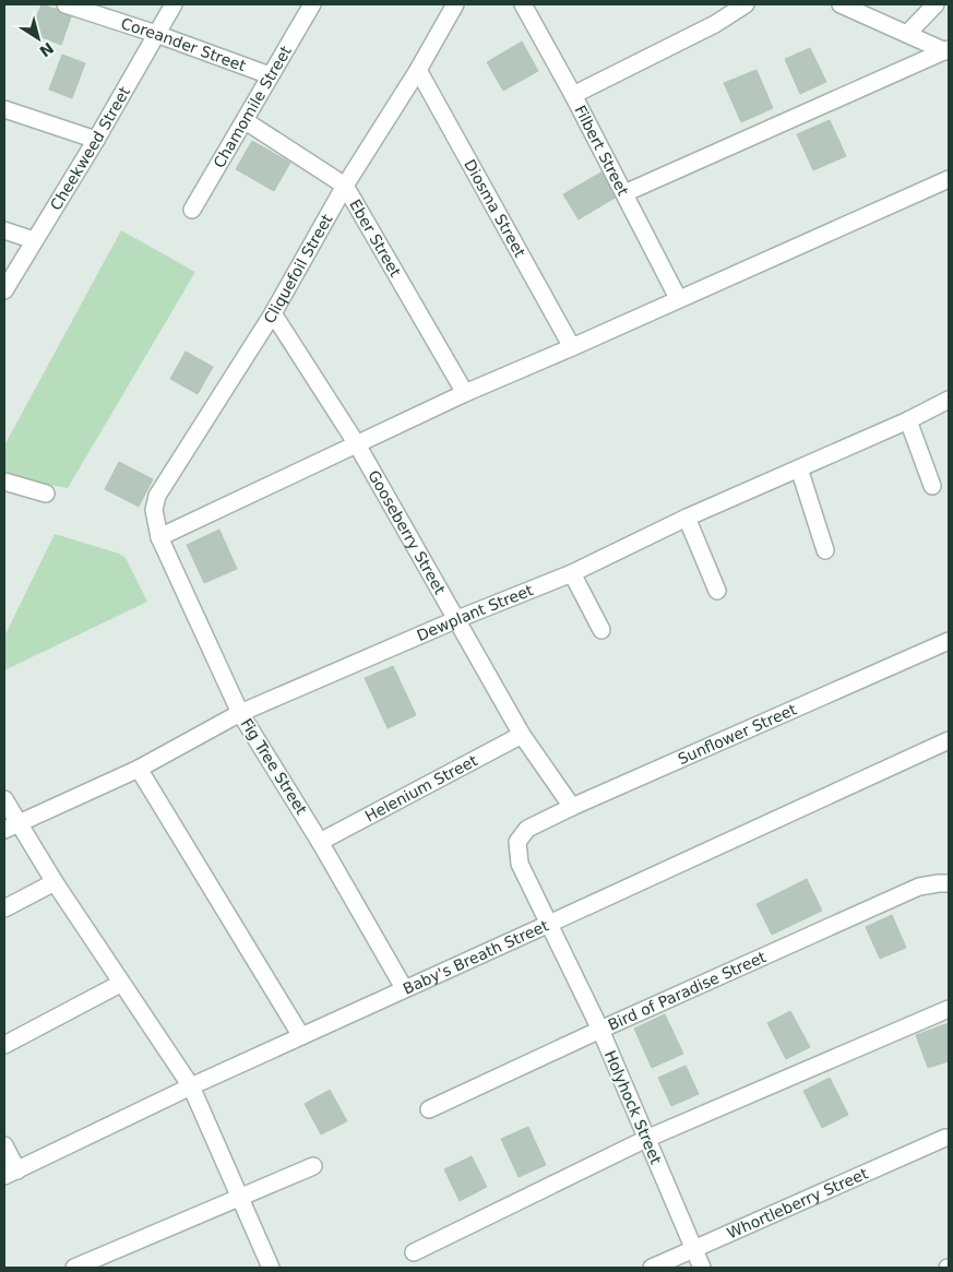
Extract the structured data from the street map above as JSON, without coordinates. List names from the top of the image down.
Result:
{
  "streets": {
    "street": [
      "Coreander Street",
      "Chamomile Street",
      "Cheekweed Street",
      "Filbert Street",
      "Diosma Street",
      "Eber Street",
      "Cliquefoil Street",
      "Gooseberry Street",
      "Dewplant Street",
      "Sunflower Street",
      "Fig Tree Street",
      "Helenium Street",
      "Baby's Breath Street",
      "Bird of Paradise Street",
      "Holyhock Street",
      "Whortleberry Street"
    ]
  },
  "crossings": [
    ["Coreander Street", "Chamomile Street"],
    ["Coreander Street", "Cheekweed Street"],
    ["Chamomile Street", "Eber Street"],
    ["Diosma Street", "Cliquefoil Street"],
    ["Eber Street", "Cliquefoil Street"],
    ["Cliquefoil Street", "Gooseberry Street"],
    ["Cliquefoil Street", "Fig Tree Street"],
    ["Gooseberry Street", "Dewplant Street"],
    ["Gooseberry Street", "Sunflower Street"],
    ["Gooseberry Street", "Helenium Street"],
    ["Dewplant Street", "Fig Tree Street"],
    ["Sunflower Street", "Holyhock Street"],
    ["Fig Tree Street", "Helenium Street"],
    ["Fig Tree Street", "Baby's Breath Street"],
    ["Baby's Breath Street", "Holyhock Street"],
    ["Bird of Paradise Street", "Holyhock Street"],
    ["Holyhock Street", "Whortleberry Street"]
  ],
  "north": "bottom right"
}
